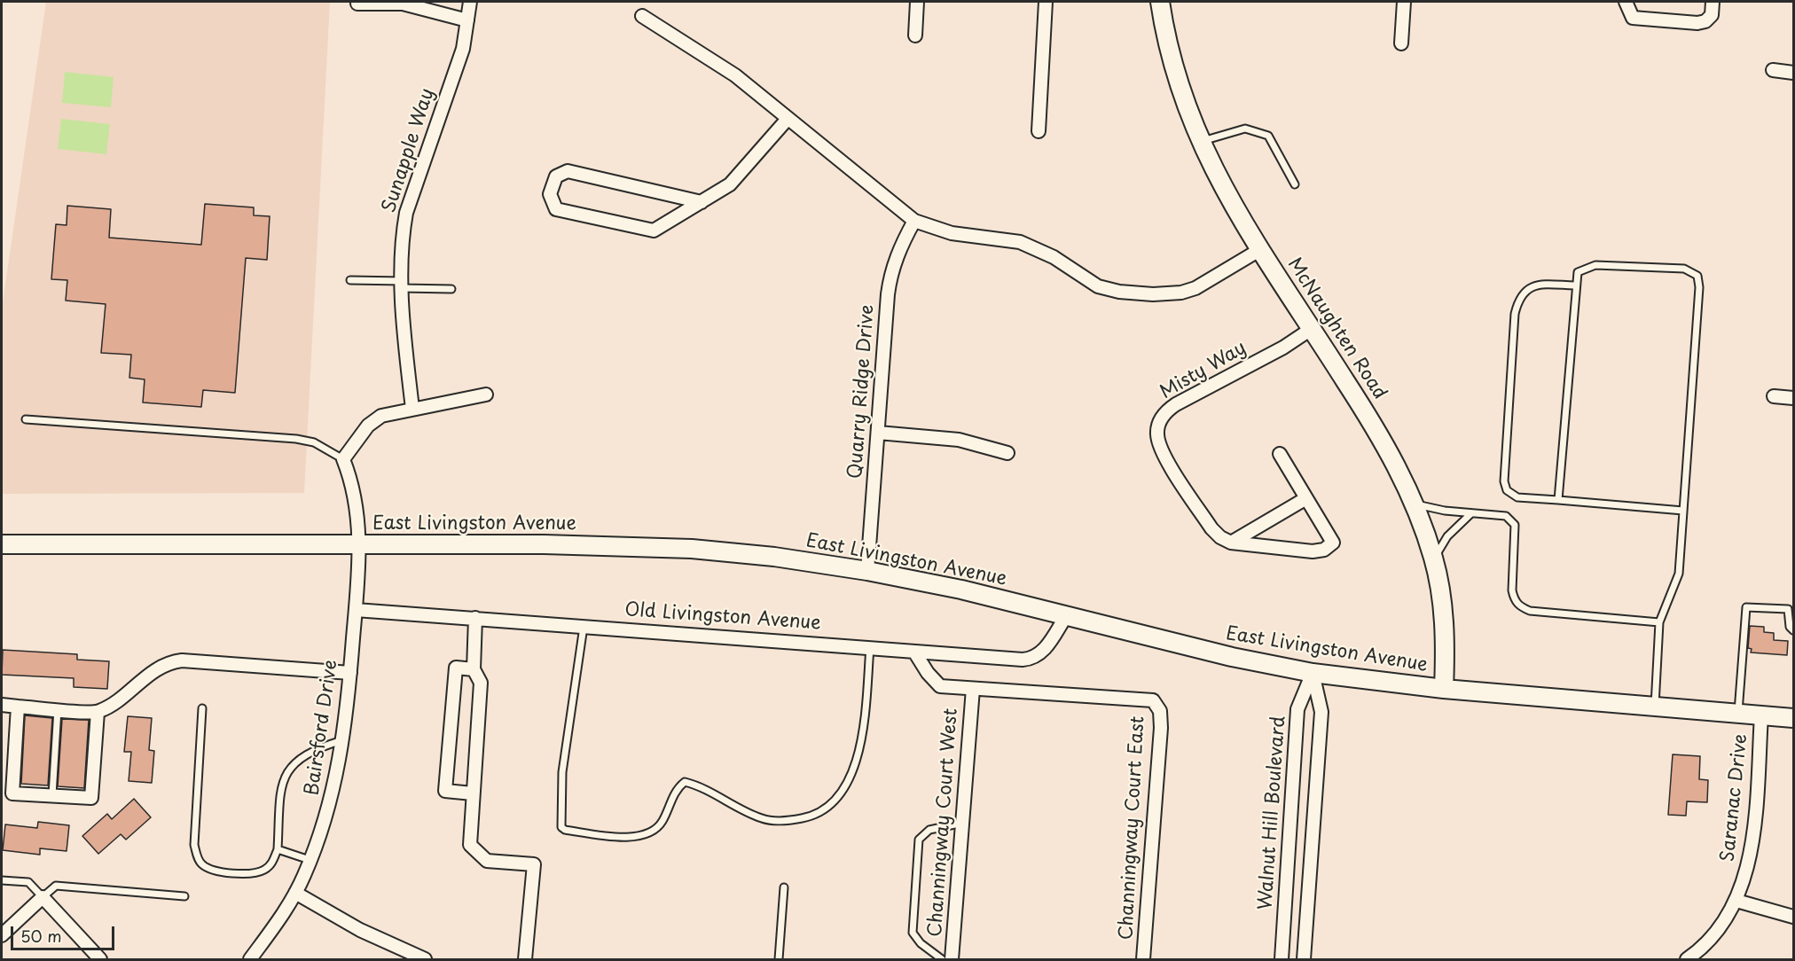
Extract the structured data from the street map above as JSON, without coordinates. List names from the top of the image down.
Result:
{
  "streets": {
    "main road": ["McNaughten Road", "East Livingston Avenue"],
    "street": [
      "Sunapple Way",
      "Misty Way",
      "Quarry Ridge Drive",
      "Old Livingston Avenue",
      "Bairsford Drive",
      "Saranac Drive",
      "Walnut Hill Boulevard",
      "Channingway Court West",
      "Channingway Court East"
    ]
  },
  "crossings": [
    ["McNaughten Road", "Misty Way"],
    ["McNaughten Road", "East Livingston Avenue"],
    ["Quarry Ridge Drive", "East Livingston Avenue"],
    ["East Livingston Avenue", "Old Livingston Avenue"],
    ["East Livingston Avenue", "Bairsford Drive"],
    ["East Livingston Avenue", "Saranac Drive"],
    ["East Livingston Avenue", "Walnut Hill Boulevard"],
    ["Old Livingston Avenue", "Bairsford Drive"],
    ["Channingway Court West", "Channingway Court East"]
  ],
  "scale_bar": "50 m"
}
